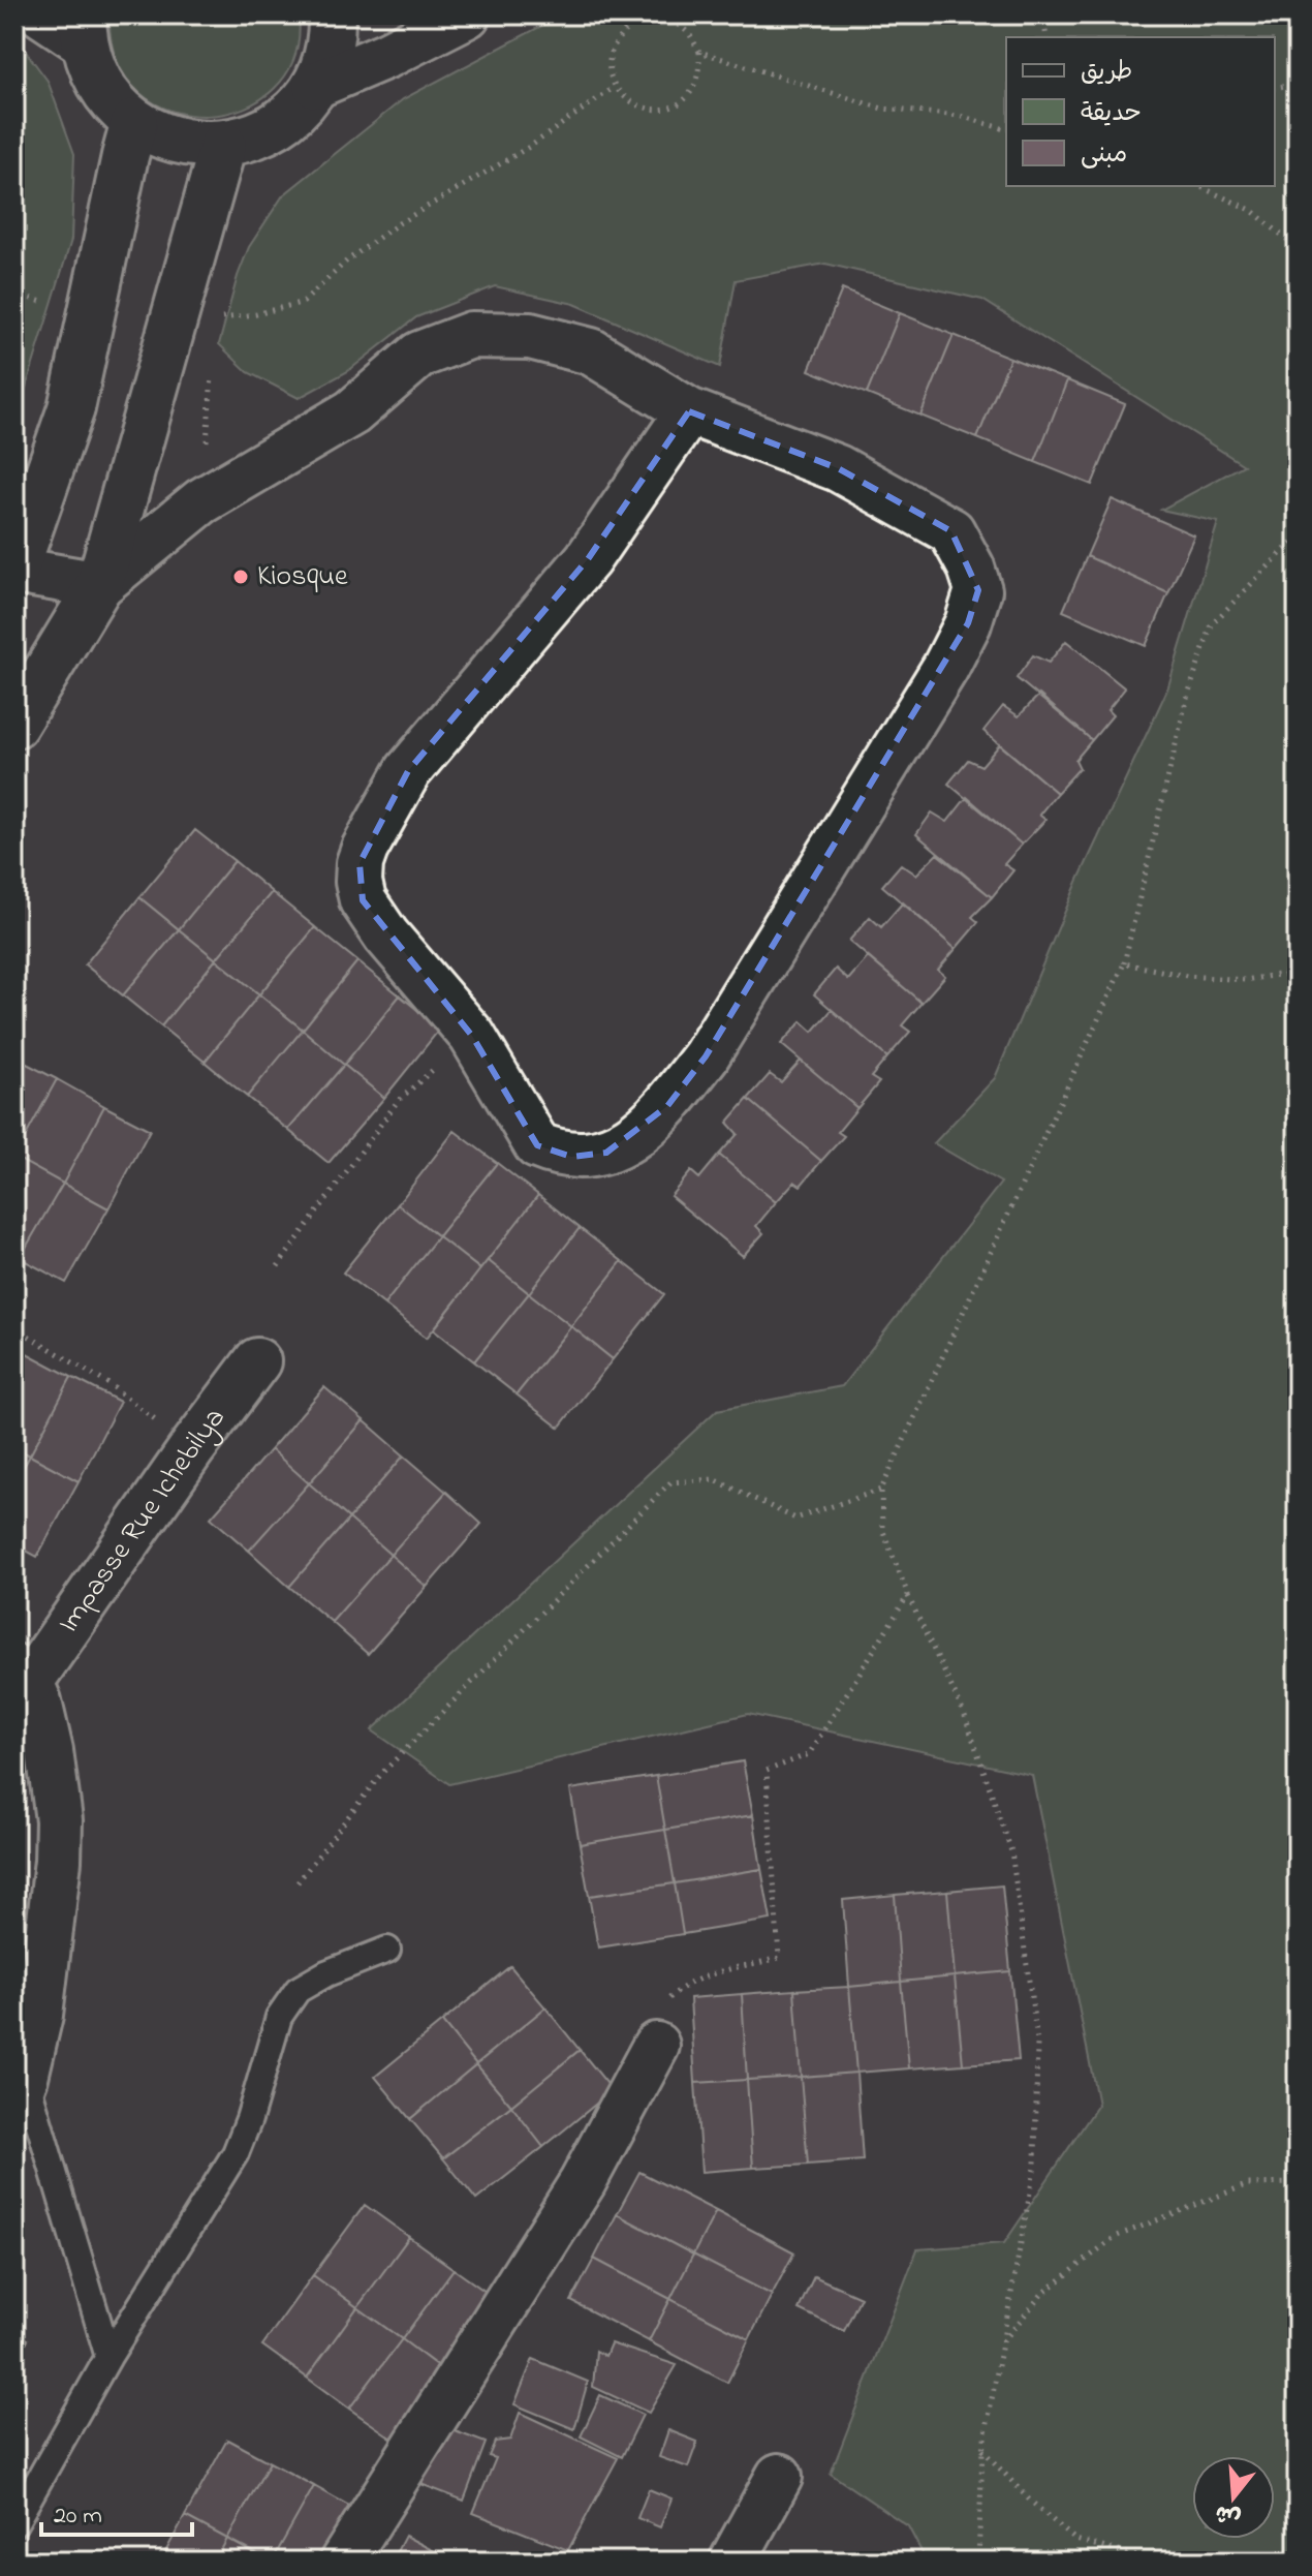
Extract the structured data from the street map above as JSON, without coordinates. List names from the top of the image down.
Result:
{
  "streets": {
    "street": ["Impasse Rue Ichebilya"]
  },
  "places": ["Kiosque"],
  "legend": ["طريق", "حديقة", "مبنى"],
  "scale_bar": "20 m",
  "north": "bottom"
}
